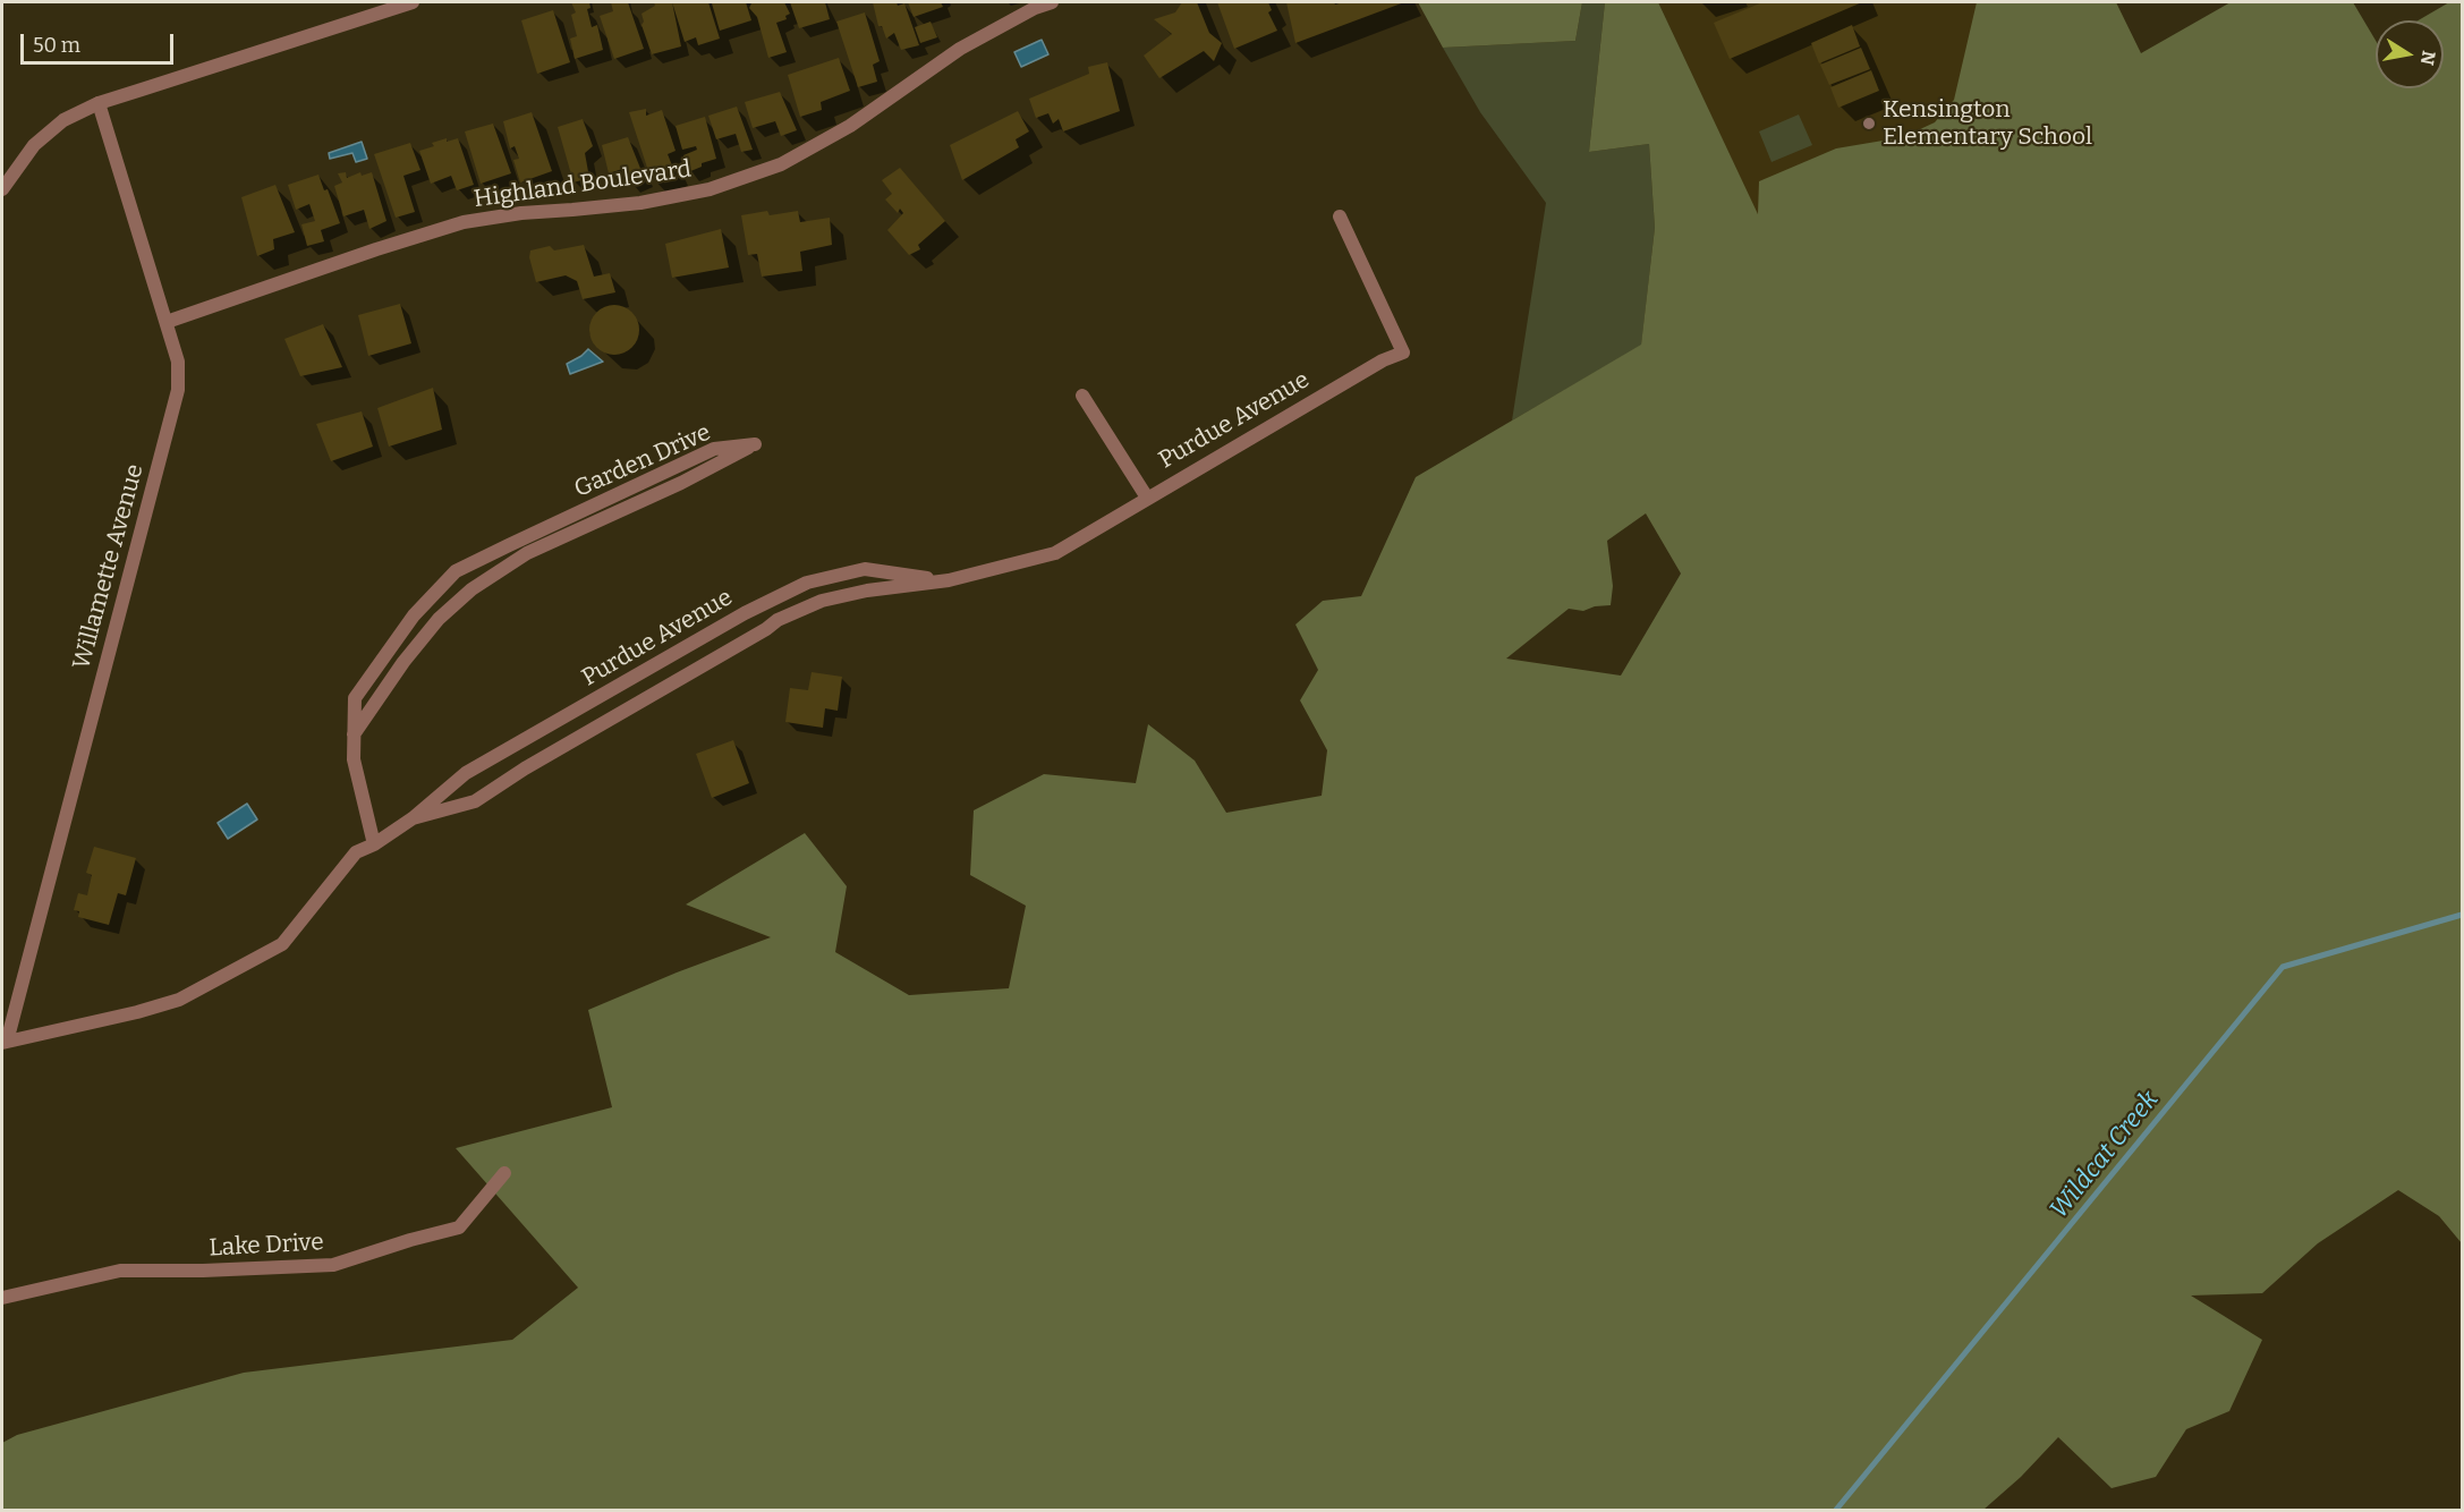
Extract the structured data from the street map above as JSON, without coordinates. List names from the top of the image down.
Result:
{
  "streets": {
    "street": [
      "Highland Boulevard",
      "Purdue Avenue",
      "Garden Drive",
      "Willamette Avenue",
      "Lake Drive"
    ]
  },
  "crossings": [
    ["Highland Boulevard", "Willamette Avenue"],
    ["Purdue Avenue", "Garden Drive"],
    ["Purdue Avenue", "Willamette Avenue"]
  ],
  "water": ["Wildcat Creek"],
  "places": ["Kensington Elementary School"],
  "scale_bar": "50 m",
  "north": "right"
}
